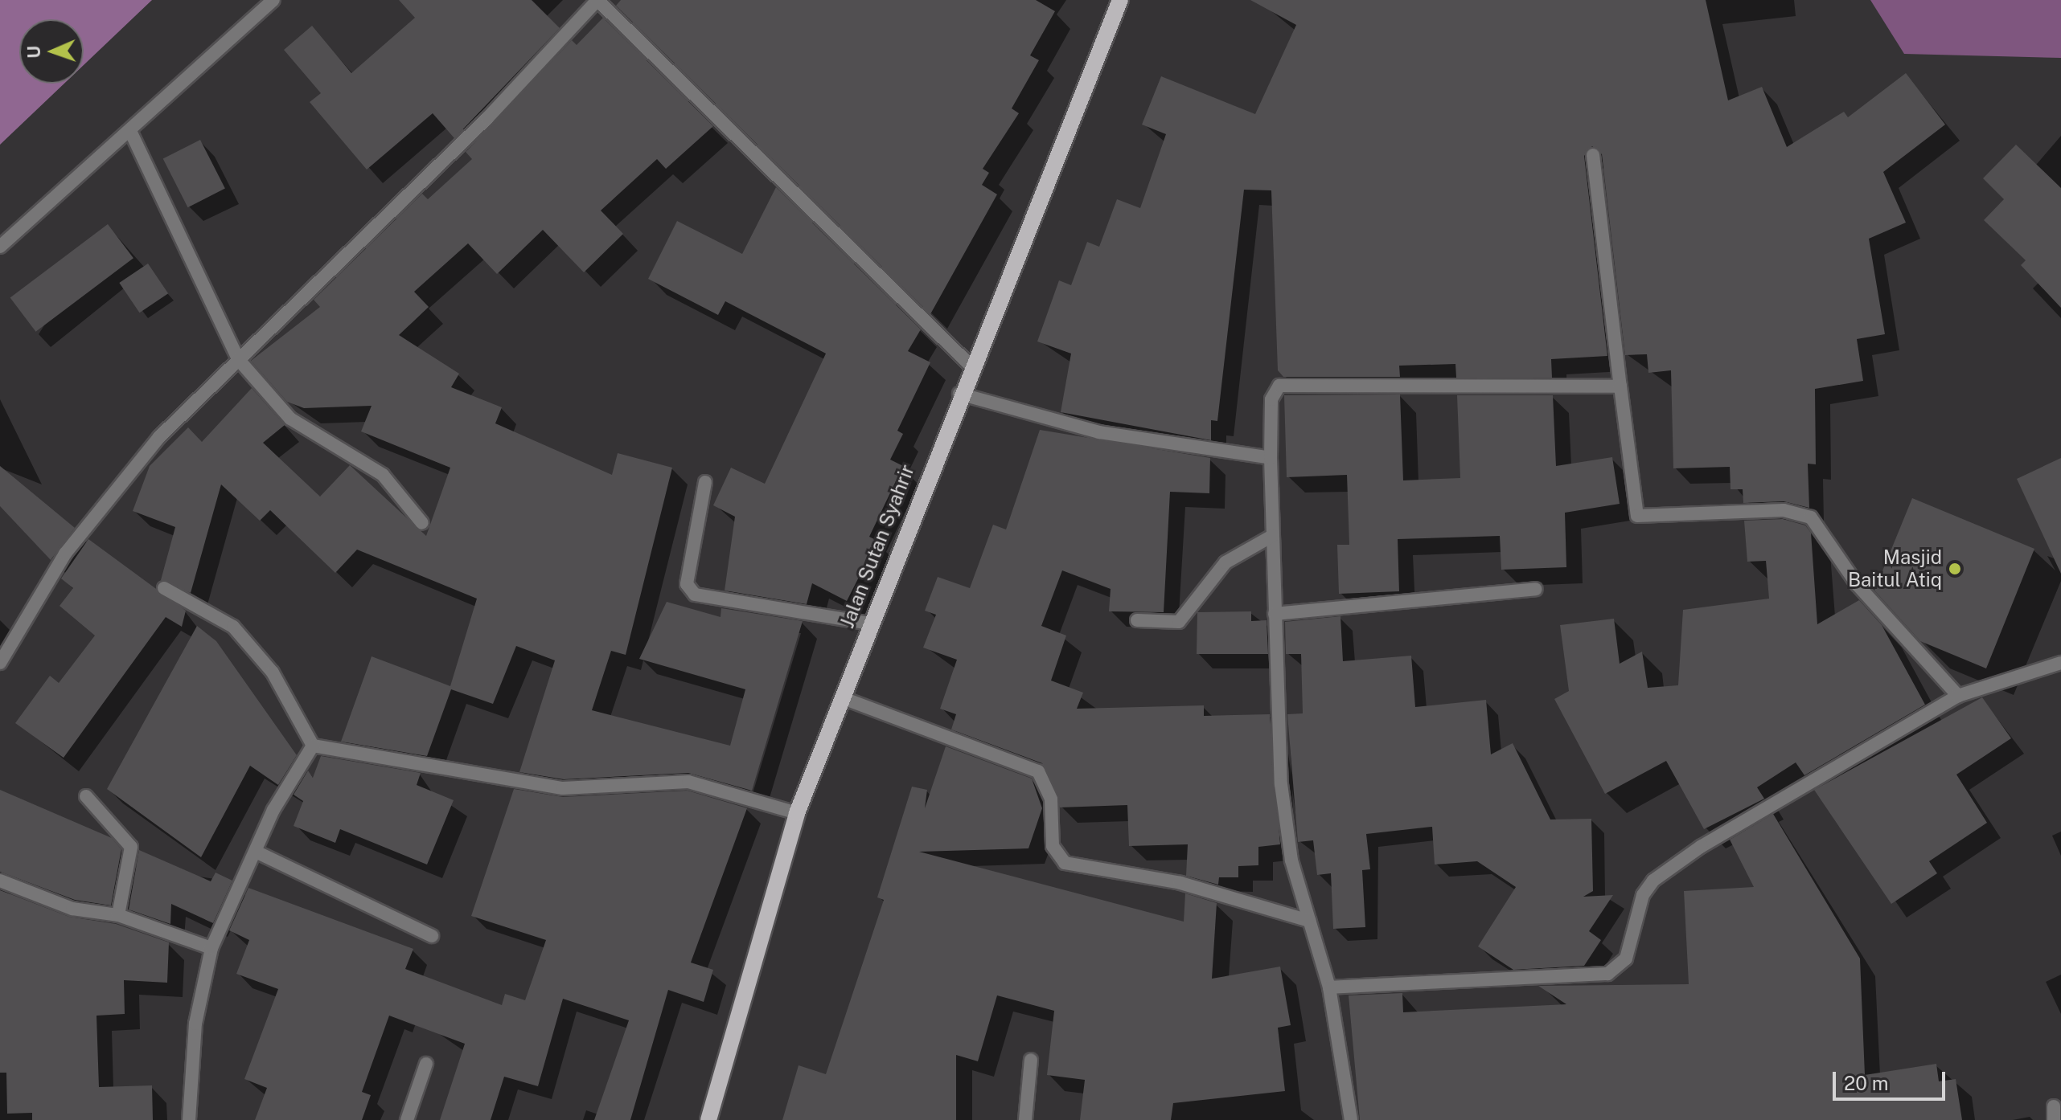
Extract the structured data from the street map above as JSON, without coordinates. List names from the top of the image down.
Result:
{
  "streets": {
    "main road": ["Jalan Sutan Syahrir"]
  },
  "places": ["Masjid Baitul Atiq"],
  "scale_bar": "20 m",
  "north": "left"
}
